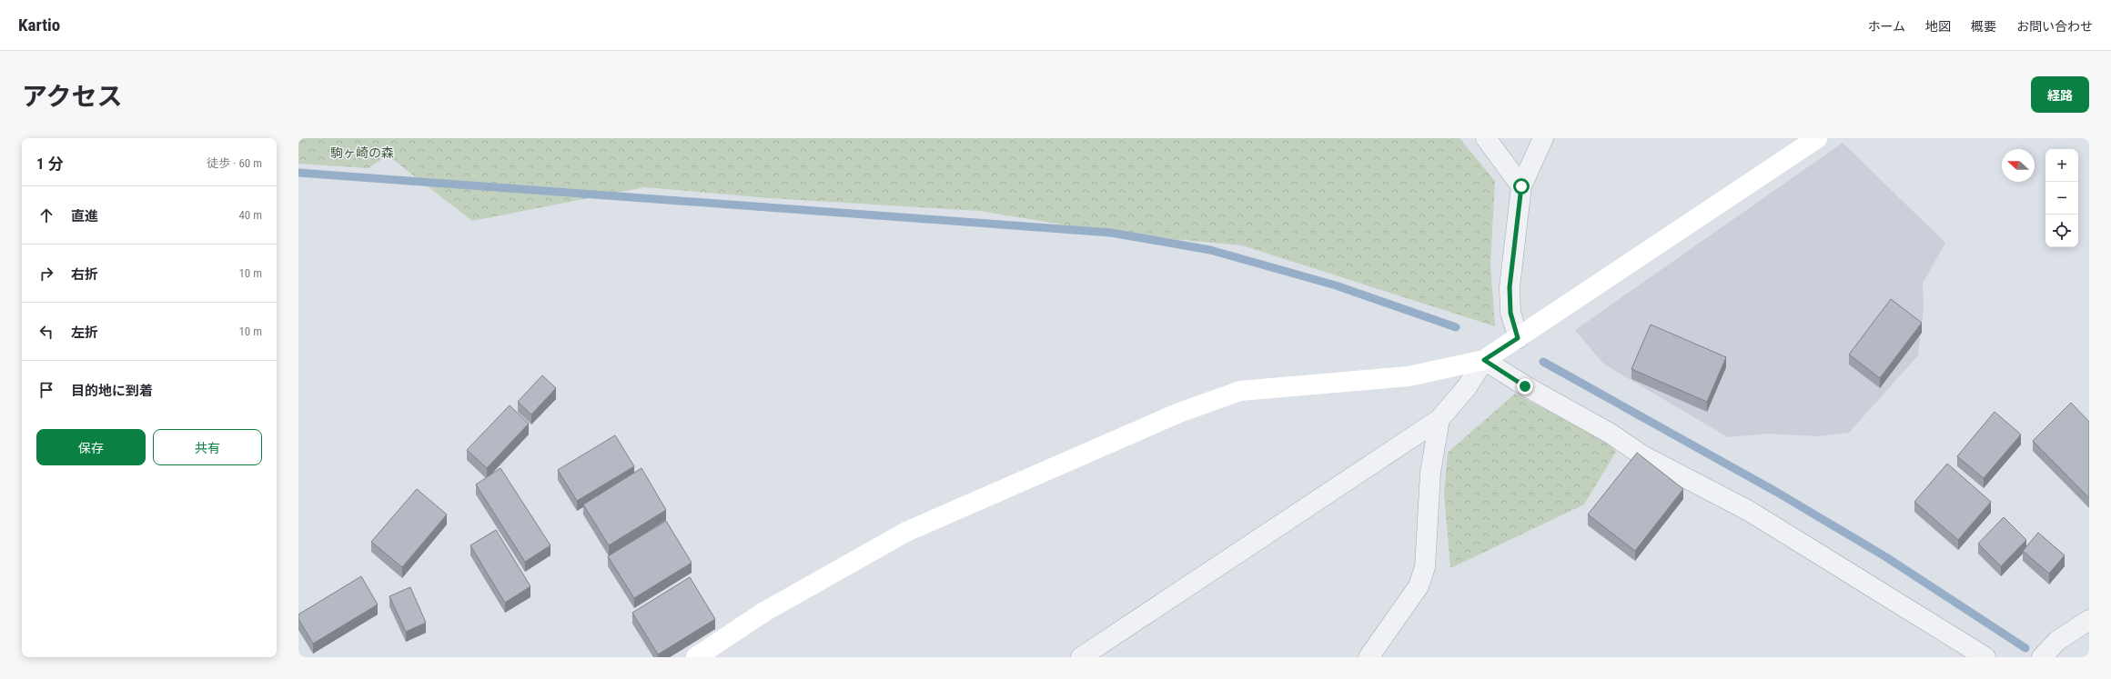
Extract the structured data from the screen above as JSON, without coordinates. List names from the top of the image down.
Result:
{
  "parks": ["駒ヶ崎の森"],
  "north": "left",
  "page": {
    "header": "Kartio",
    "nav": [
      "ホーム",
      "地図",
      "概要",
      "お問い合わせ"
    ],
    "title": "アクセス",
    "buttons": [
      "経路",
      ["保存", "共有"]
    ],
    "heading": ["1 分", "徒歩 · 60 m"],
    "map_buttons": ["+", "−"],
    "list": [
      ["直進", "40 m"],
      ["右折", "10 m"],
      ["左折", "10 m"],
      "目的地に到着"
    ]
  }
}
